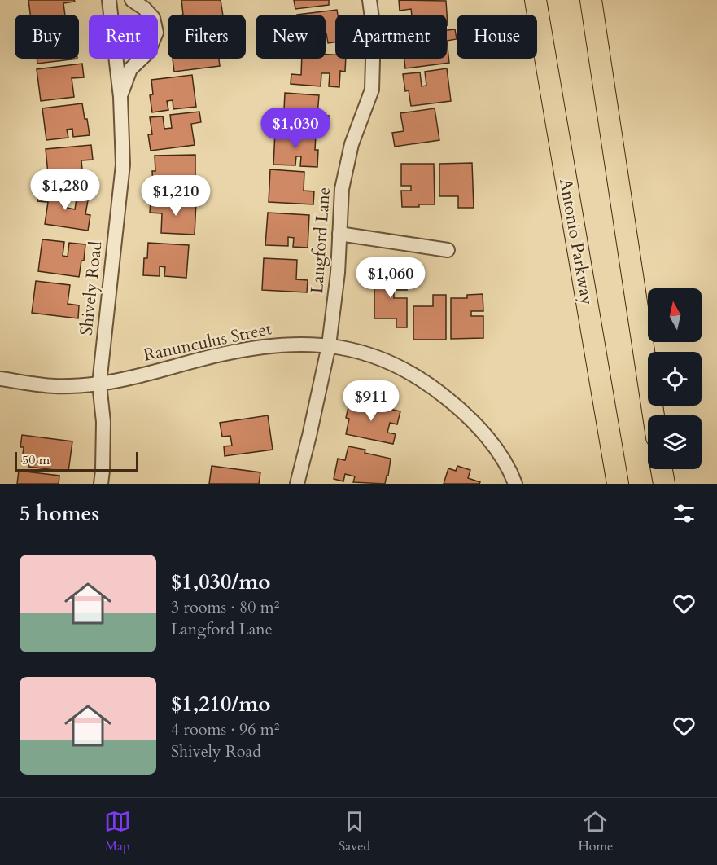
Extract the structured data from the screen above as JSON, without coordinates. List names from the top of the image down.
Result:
{
  "streets": {
    "main road": ["Antonio Parkway"],
    "street": ["Langford Lane", "Shively Road", "Ranunculus Street"]
  },
  "crossings": [
    ["Langford Lane", "Ranunculus Street"],
    ["Shively Road", "Ranunculus Street"]
  ],
  "scale_bar": "50 m",
  "north": "top",
  "page": {
    "chip": [
      "Buy",
      "Rent",
      "Filters",
      "New",
      "Apartment",
      "House"
    ],
    "price": [
      "$1,030",
      "$1,280",
      "$1,210",
      "$1,060",
      "$911"
    ],
    "scale": "50 m",
    "heading": "5 homes",
    "list": [
      {
        "name": "$1,030/mo",
        "note": "3 rooms · 80 m² · Langford Lane"
      },
      {
        "name": "$1,210/mo",
        "note": "4 rooms · 96 m² · Shively Road"
      }
    ],
    "tabs": ["Map", "Saved", "Home"]
  }
}
